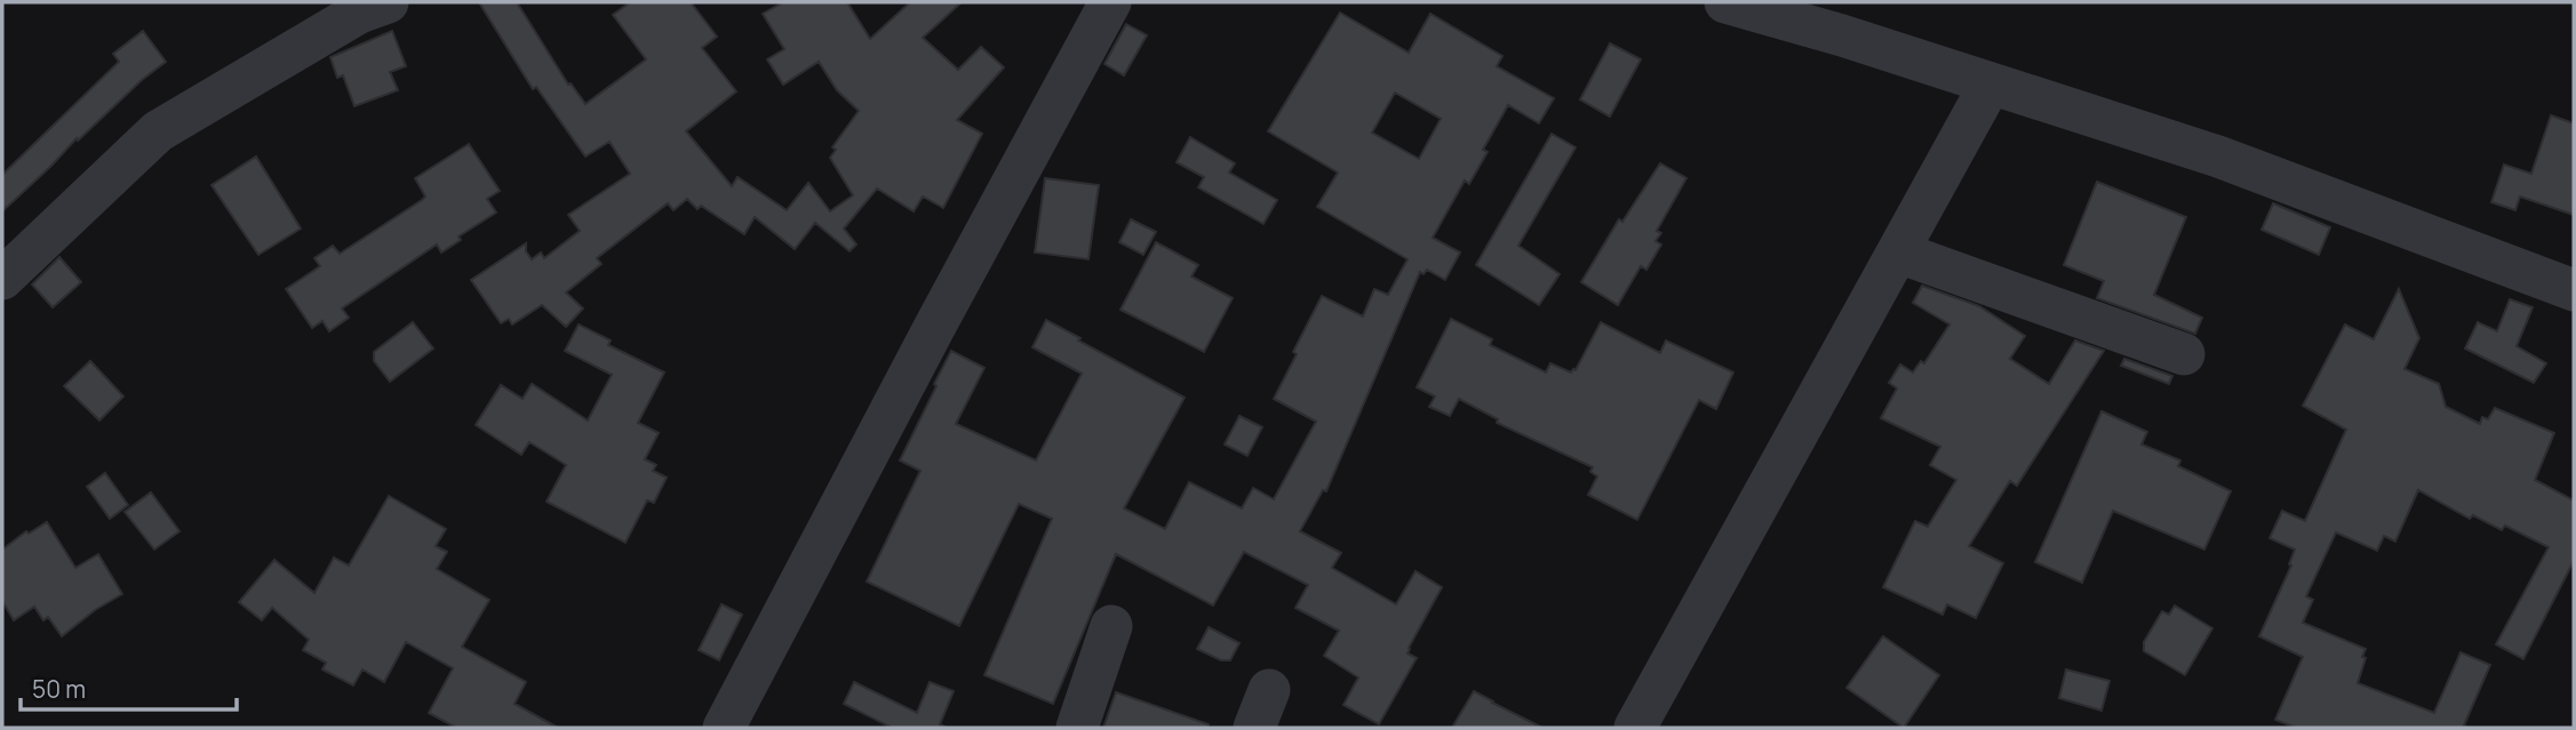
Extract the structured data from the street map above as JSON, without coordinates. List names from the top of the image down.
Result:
{
  "scale_bar": "50 m"
}
